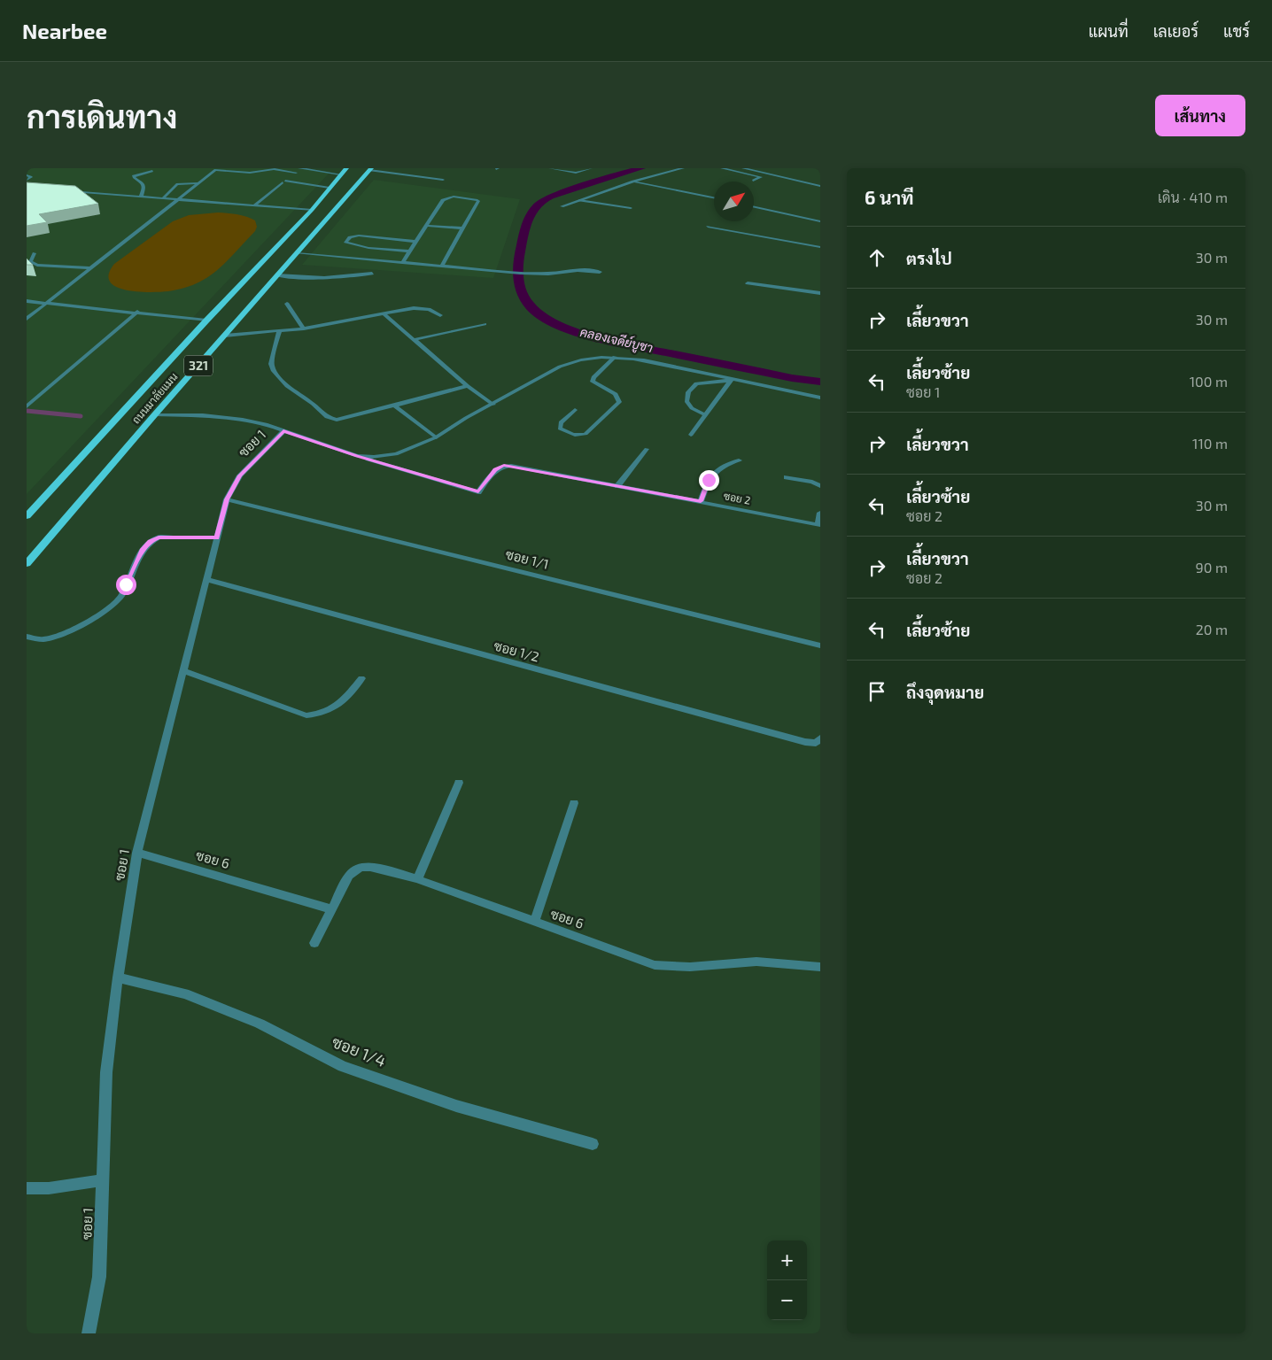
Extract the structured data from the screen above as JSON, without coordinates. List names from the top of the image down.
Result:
{
  "streets": {
    "highway": ["321", "ถนนมาลัยแมน"],
    "street": [
      "ซอย 1",
      "ซอย 2",
      "ซอย 1/1",
      "ซอย 1/2",
      "ซอย 6",
      "ซอย 1/4"
    ]
  },
  "crossings": [
    ["ซอย 1", "ซอย 1/1"],
    ["ซอย 1", "ซอย 1/2"],
    ["ซอย 1", "ซอย 6"],
    ["ซอย 1", "ซอย 1/4"]
  ],
  "water": ["คลองเจดีย์บูชา"],
  "north": "top right",
  "page": {
    "header": "Nearbee",
    "nav": ["แผนที่", "เลเยอร์", "แชร์"],
    "buttons": "เส้นทาง",
    "title": "การเดินทาง",
    "heading": ["6 นาที", "เดิน · 410 m"],
    "list": [
      ["ตรงไป", "30 m"],
      ["เลี้ยวขวา", "30 m"],
      ["เลี้ยวซ้าย", "ซอย 1", "100 m"],
      ["เลี้ยวขวา", "110 m"],
      ["เลี้ยวซ้าย", "ซอย 2", "30 m"],
      ["เลี้ยวขวา", "ซอย 2", "90 m"],
      ["เลี้ยวซ้าย", "20 m"],
      "ถึงจุดหมาย"
    ],
    "map_buttons": ["+", "−"]
  }
}
